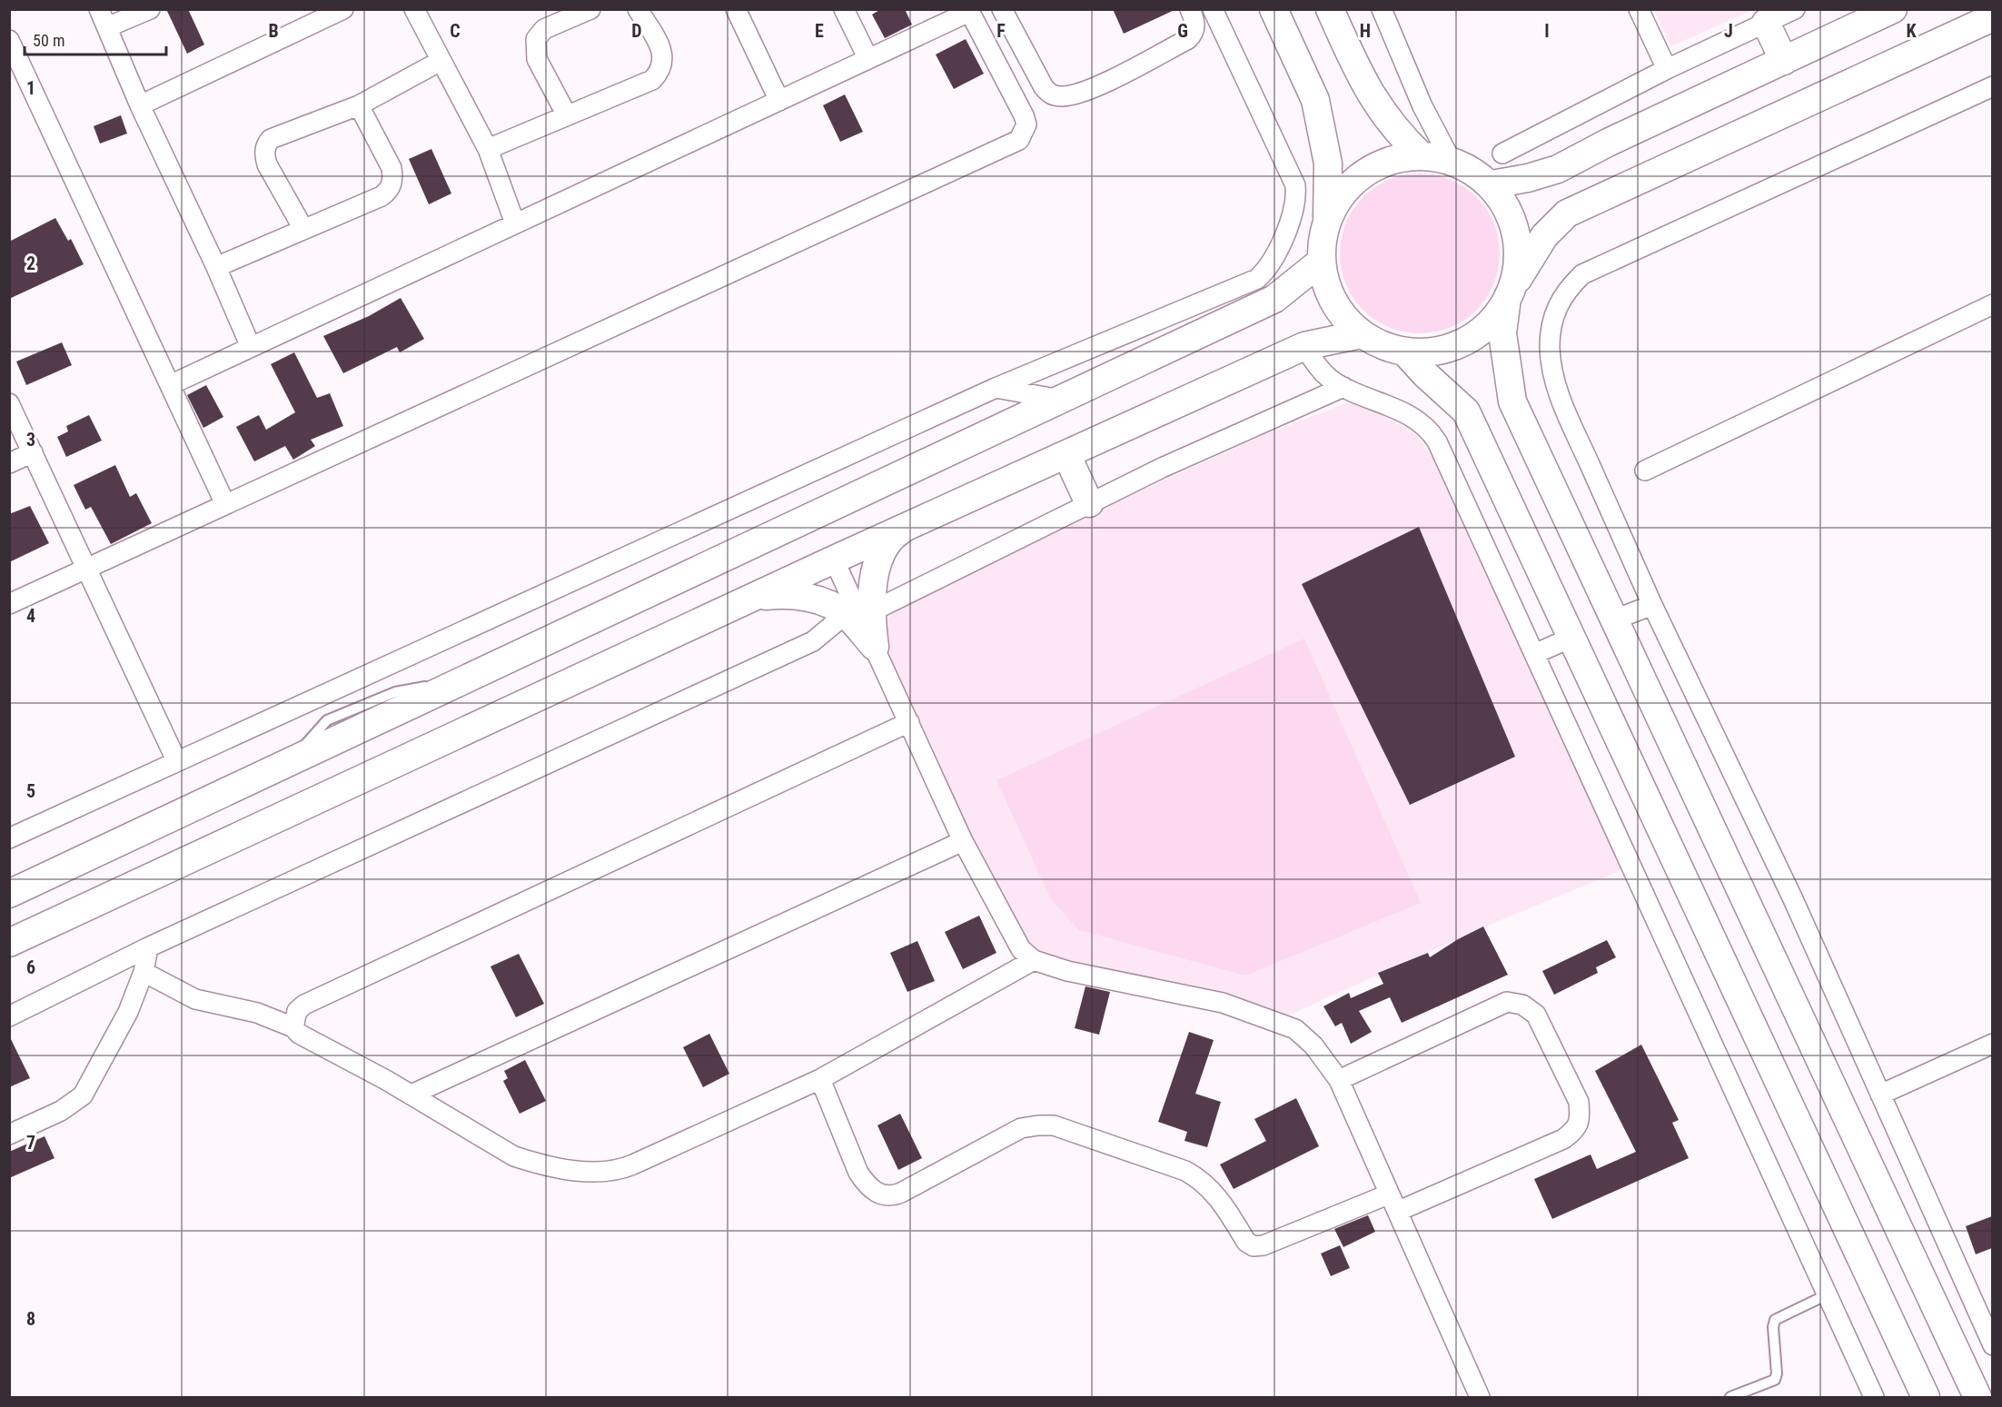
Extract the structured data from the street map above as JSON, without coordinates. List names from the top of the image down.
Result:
{
  "scale_bar": "50 m",
  "grid": {
    "columns": [
      "B",
      "C",
      "D",
      "E",
      "F",
      "G",
      "H",
      "I",
      "J",
      "K"
    ],
    "rows": [
      "1",
      "2",
      "3",
      "4",
      "5",
      "6",
      "7",
      "8"
    ]
  }
}
